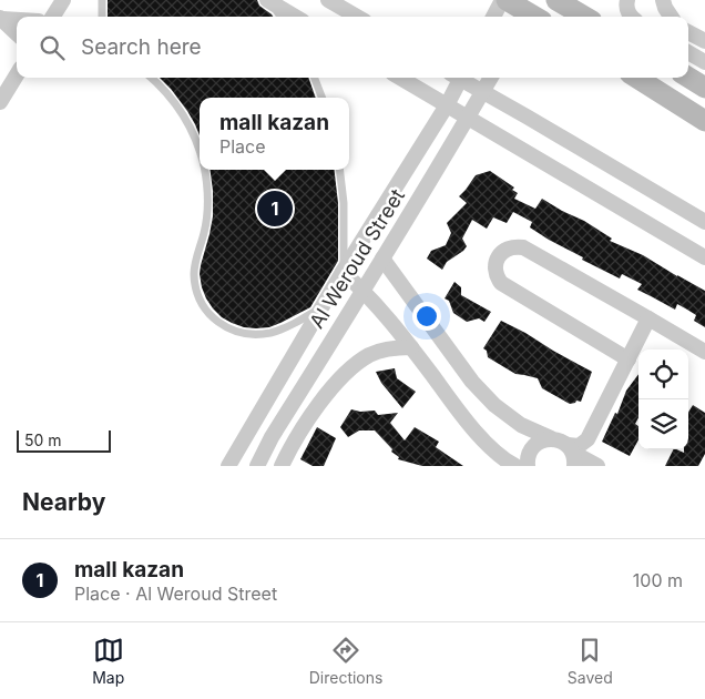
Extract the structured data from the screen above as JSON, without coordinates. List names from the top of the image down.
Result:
{
  "streets": {
    "street": ["Al Weroud Street"]
  },
  "scale_bar": "50 m",
  "page": {
    "search": "Search here",
    "popup": ["mall kazan", "Place"],
    "pins": "1",
    "scale": "50 m",
    "heading": "Nearby",
    "list": [
      {
        "mark": "1",
        "name": "mall kazan",
        "note": "Place · Al Weroud Street",
        "value": "100 m"
      }
    ],
    "nav": ["Map", "Directions", "Saved"]
  }
}
